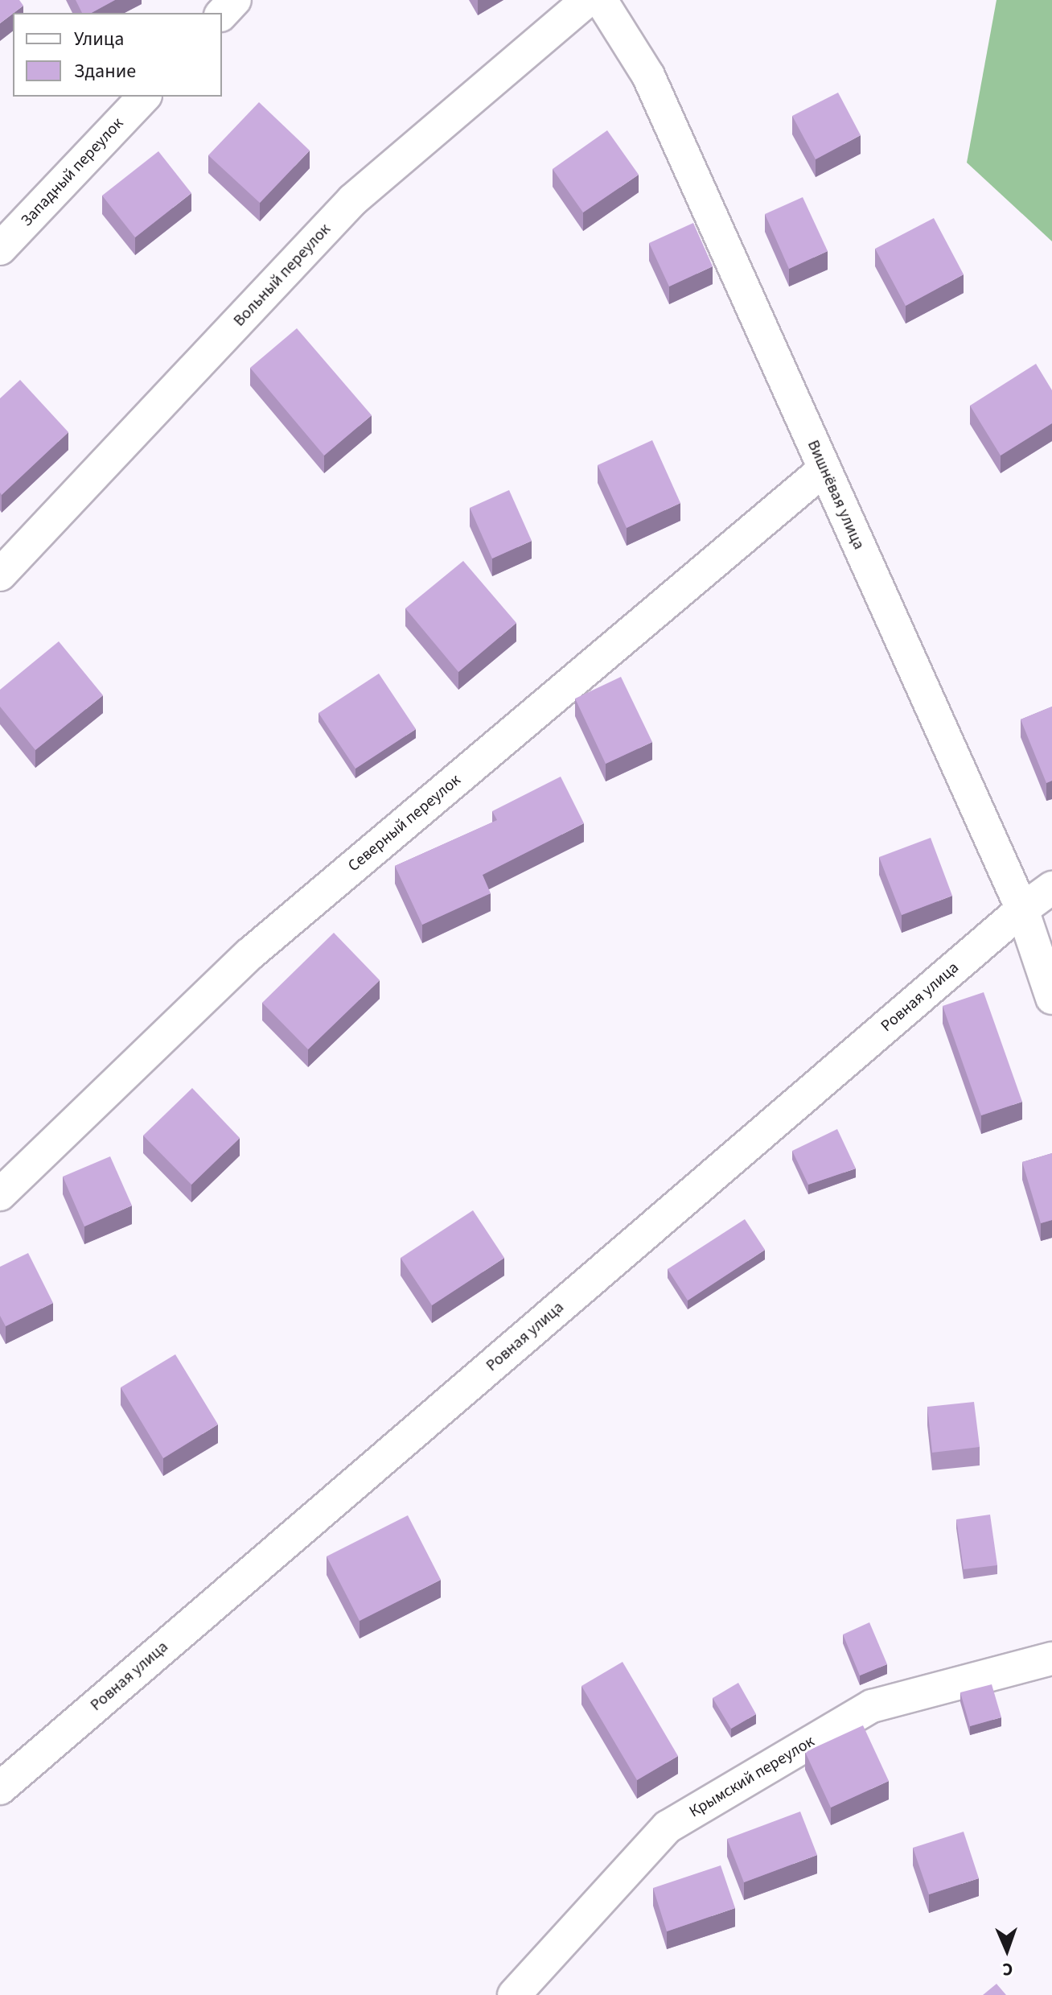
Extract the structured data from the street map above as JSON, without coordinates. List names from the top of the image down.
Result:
{
  "streets": {
    "street": [
      "Западный переулок",
      "Вольный переулок",
      "Вишнёвая улица",
      "Северный переулок",
      "Ровная улица",
      "Крымский переулок"
    ]
  },
  "crossings": [
    ["Вишнёвая улица", "Северный переулок"],
    ["Вишнёвая улица", "Ровная улица"]
  ],
  "legend": ["Улица", "Здание"],
  "north": "bottom"
}
